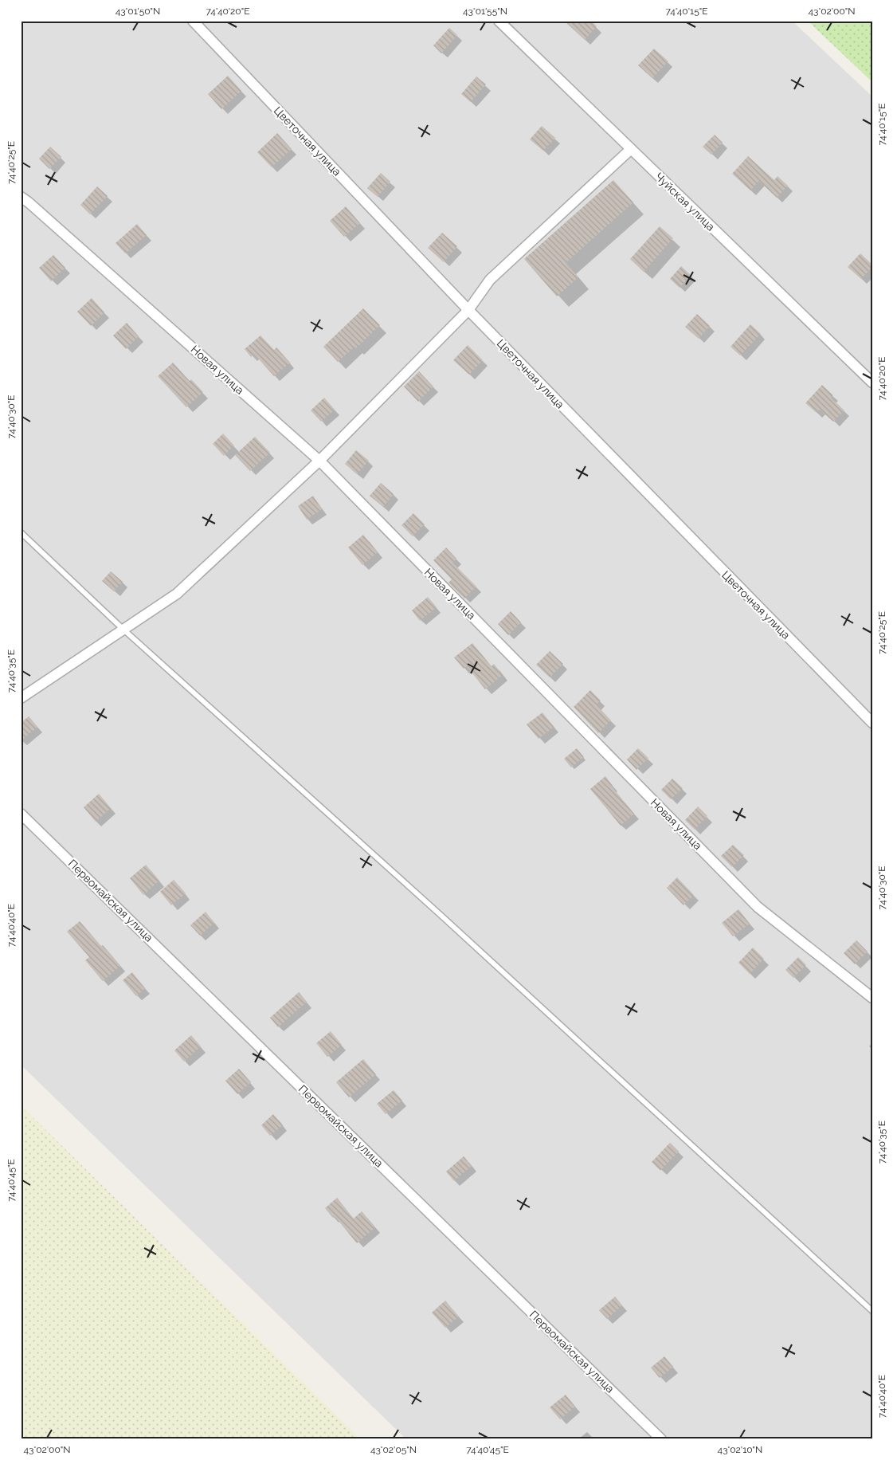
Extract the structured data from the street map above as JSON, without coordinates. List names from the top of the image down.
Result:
{
  "streets": {
    "street": [
      "Цветочная улица",
      "Чуйская улица",
      "Новая улица",
      "Первомайская улица"
    ]
  },
  "coordinates": [
    "43°01'50\"N",
    "74°40'20\"E",
    "43°01'55\"N",
    "74°40'15\"E",
    "43°02'00\"N",
    "74°40'25\"E",
    "74°40'30\"E",
    "74°40'35\"E",
    "74°40'40\"E",
    "74°40'45\"E",
    "43°02'05\"N",
    "43°02'10\"N"
  ]
}
